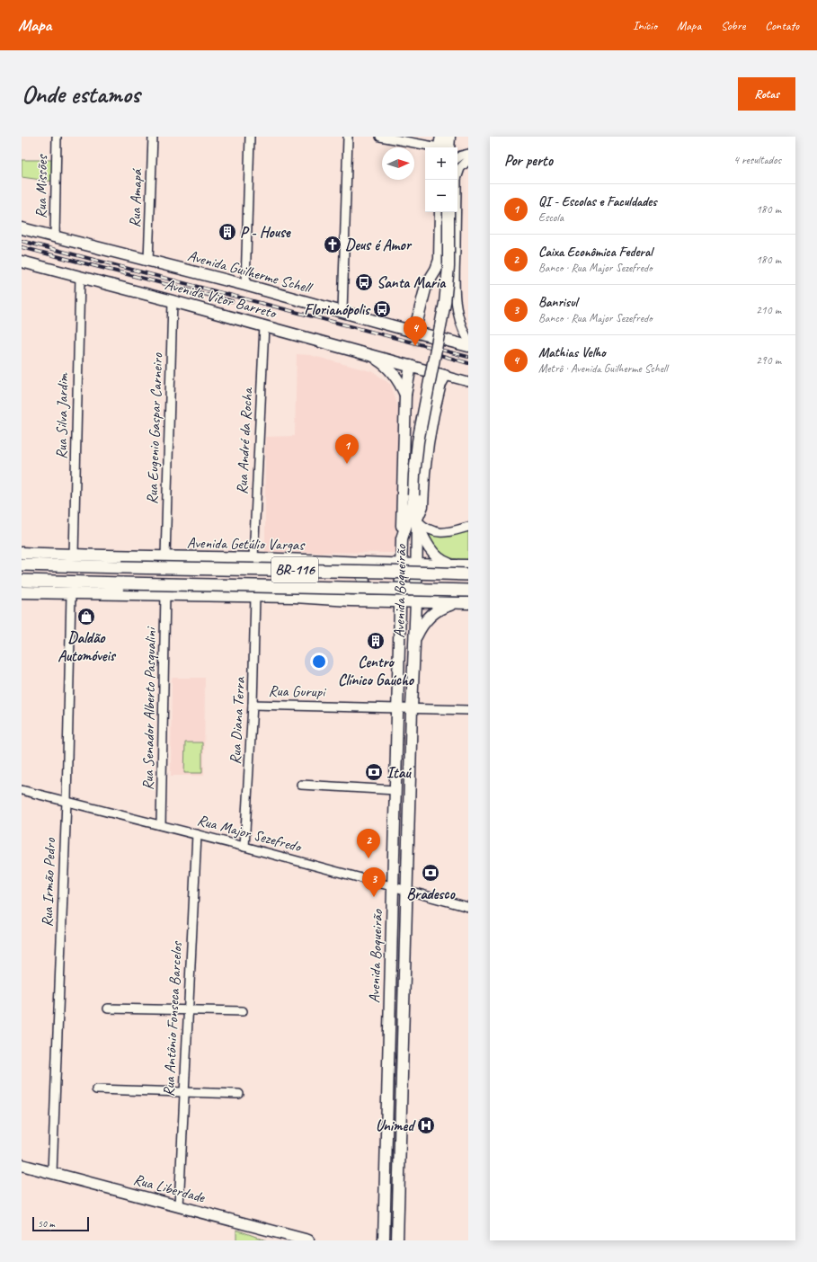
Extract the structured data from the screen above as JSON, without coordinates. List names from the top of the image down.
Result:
{
  "streets": {
    "highway": ["BR-116"],
    "main road": [
      "Avenida Guilherme Schell",
      "Avenida Vitor Barreto",
      "Avenida Getúlio Vargas",
      "Avenida Boqueirão",
      "Rua Liberdade"
    ],
    "street": [
      "Rua Missões",
      "Rua Amapá",
      "Rua Silva Jardim",
      "Rua Eugenio Gaspar Carneiro",
      "Rua André da Rocha",
      "Rua Gurupi",
      "Rua Senador Alberto Pasqualini",
      "Rua Diana Terra",
      "Rua Major Sezefredo",
      "Rua Irmão Pedro",
      "Rua Antônio Fonseca Barcelos"
    ]
  },
  "crossings": [
    ["Rua Missões", "Avenida Guilherme Schell"],
    ["Rua Amapá", "Avenida Guilherme Schell"],
    ["Avenida Vitor Barreto", "Rua Silva Jardim"],
    ["Avenida Vitor Barreto", "Rua Eugenio Gaspar Carneiro"],
    ["Avenida Vitor Barreto", "Rua André da Rocha"],
    ["Rua Silva Jardim", "Avenida Getúlio Vargas"],
    ["Rua Eugenio Gaspar Carneiro", "Avenida Getúlio Vargas"],
    ["Rua André da Rocha", "Avenida Getúlio Vargas"],
    ["Avenida Getúlio Vargas", "BR-116"],
    ["Avenida Getúlio Vargas", "Avenida Boqueirão"],
    ["Avenida Boqueirão", "Rua Gurupi"],
    ["Avenida Boqueirão", "Rua Major Sezefredo"],
    ["Rua Gurupi", "Rua Diana Terra"],
    ["Rua Senador Alberto Pasqualini", "Rua Major Sezefredo"],
    ["Rua Diana Terra", "Rua Major Sezefredo"],
    ["Rua Major Sezefredo", "Rua Irmão Pedro"],
    ["Rua Major Sezefredo", "Rua Antônio Fonseca Barcelos"],
    ["Rua Irmão Pedro", "Rua Liberdade"],
    ["Rua Antônio Fonseca Barcelos", "Rua Liberdade"]
  ],
  "places": {
    "building": ["P - House", "Centro Clínico Gaúcho"],
    "church": ["Deus é Amor"],
    "bus stop": ["Santa Maria", "Florianópolis"],
    "shop": ["Daldão Automóveis"],
    "bank": ["Itaú", "Bradesco"],
    "hospital": ["Unimed"]
  },
  "scale_bar": "50 m",
  "north": "right",
  "page": {
    "header": "Mapa",
    "nav": [
      "Início",
      "Mapa",
      "Sobre",
      "Contato"
    ],
    "buttons": "Rotas",
    "title": "Onde estamos",
    "heading": ["Por perto", "4 resultados"],
    "map_buttons": ["+", "−"],
    "list": [
      {
        "mark": "1",
        "name": "QI - Escolas e Faculdades",
        "note": "Escola",
        "value": "180 m"
      },
      {
        "mark": "2",
        "name": "Caixa Econômica Federal",
        "note": "Banco · Rua Major Sezefredo",
        "value": "180 m"
      },
      {
        "mark": "3",
        "name": "Banrisul",
        "note": "Banco · Rua Major Sezefredo",
        "value": "210 m"
      },
      {
        "mark": "4",
        "name": "Mathias Velho",
        "note": "Metrô · Avenida Guilherme Schell",
        "value": "290 m"
      }
    ],
    "pins": [
      "4",
      "1",
      "2",
      "3"
    ],
    "scale": "50 m"
  }
}
